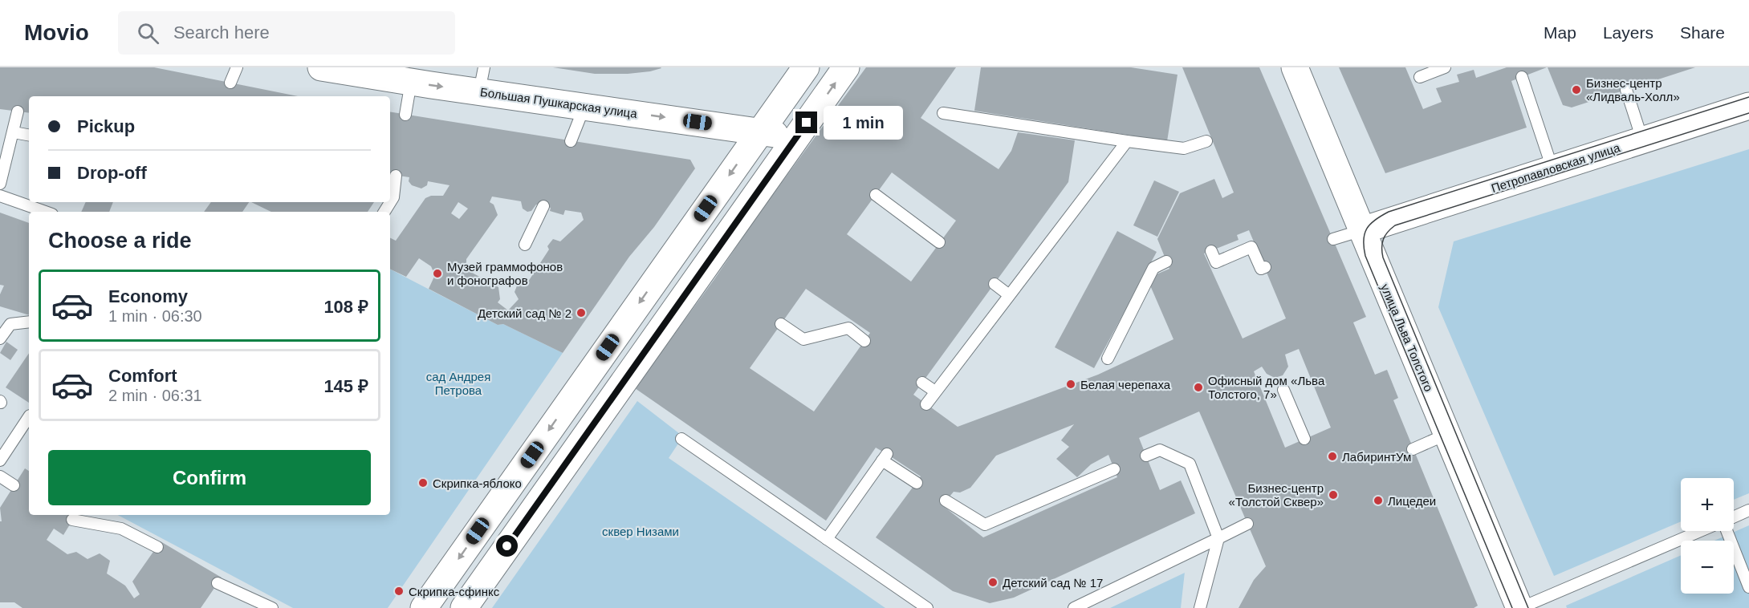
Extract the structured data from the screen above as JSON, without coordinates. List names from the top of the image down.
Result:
{
  "streets": {
    "main road": ["Большая Пушкарская улица", "Петропавловская улица", "улица Льва Толстого"]
  },
  "crossings": [
    ["Петропавловская улица", "улица Льва Толстого"]
  ],
  "one_way": ["Большая Пушкарская улица"],
  "parks": ["сад Андрея Петрова", "сквер Низами"],
  "places": [
    "Бизнес-центр «Лидваль-Холл»",
    "Музей граммофонов и фонографов",
    "Детский сад № 2",
    "Белая черепаха",
    "Офисный дом «Льва Толстого, 7»",
    "ЛабиринтУм",
    "Скрипка-яблоко",
    "Бизнес-центр «Толстой Сквер»",
    "Лицедеи",
    "Детский сад № 17",
    "Скрипка-сфинкс"
  ],
  "page": {
    "header": "Movio",
    "search": "Search here",
    "nav": ["Map", "Layers", "Share"],
    "banner": ["Pickup", "Drop-off"],
    "bubble": "1 min",
    "heading": "Choose a ride",
    "list": [
      {
        "name": "Economy",
        "note": "1 min · 06:30",
        "value": "108 ₽"
      },
      {
        "name": "Comfort",
        "note": "2 min · 06:31",
        "value": "145 ₽"
      }
    ],
    "buttons": "Confirm",
    "map_buttons": ["+", "−"]
  }
}
